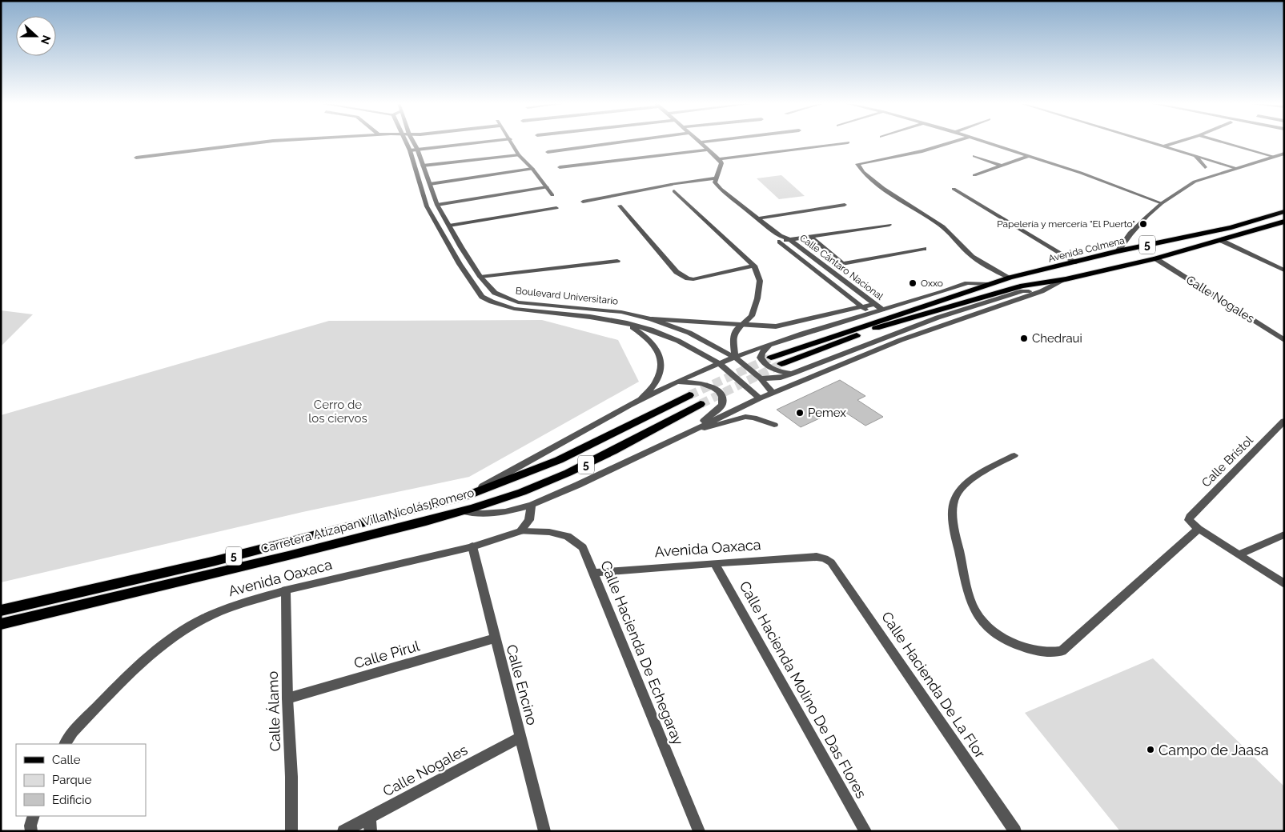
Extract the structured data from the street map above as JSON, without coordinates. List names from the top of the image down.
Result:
{
  "streets": {
    "main road": ["5", "Avenida Colmena", "Carretera Atizapan Villa Nicolás Romero"],
    "street": [
      "Calle Cántaro Nacional",
      "Boulevard Universitario",
      "Calle Nogales",
      "Calle Brístol",
      "Avenida Oaxaca",
      "Calle Hacienda De Echegaray",
      "Calle Pirul",
      "Calle Encino",
      "Calle Hacienda De La Flor",
      "Calle Hacienda Molino De Das Flores",
      "Calle Álamo"
    ]
  },
  "crossings": [
    ["5", "Avenida Colmena"],
    ["5", "Calle Nogales"],
    ["Avenida Colmena", "Calle Nogales"],
    ["Calle Nogales", "Calle Encino"],
    ["Avenida Oaxaca", "Calle Hacienda De Echegaray"],
    ["Avenida Oaxaca", "Calle Encino"],
    ["Avenida Oaxaca", "Calle Hacienda De La Flor"],
    ["Avenida Oaxaca", "Calle Hacienda Molino De Das Flores"],
    ["Avenida Oaxaca", "Calle Álamo"],
    ["Calle Pirul", "Calle Encino"],
    ["Calle Pirul", "Calle Álamo"]
  ],
  "parks": ["Cerro de los ciervos"],
  "places": [
    "Papelería y mercería \"El Puerto\"",
    "Oxxo",
    "Chedraui",
    "Pemex",
    "Campo de Jaasa"
  ],
  "legend": ["Calle", "Parque", "Edificio"],
  "north": "right"
}
